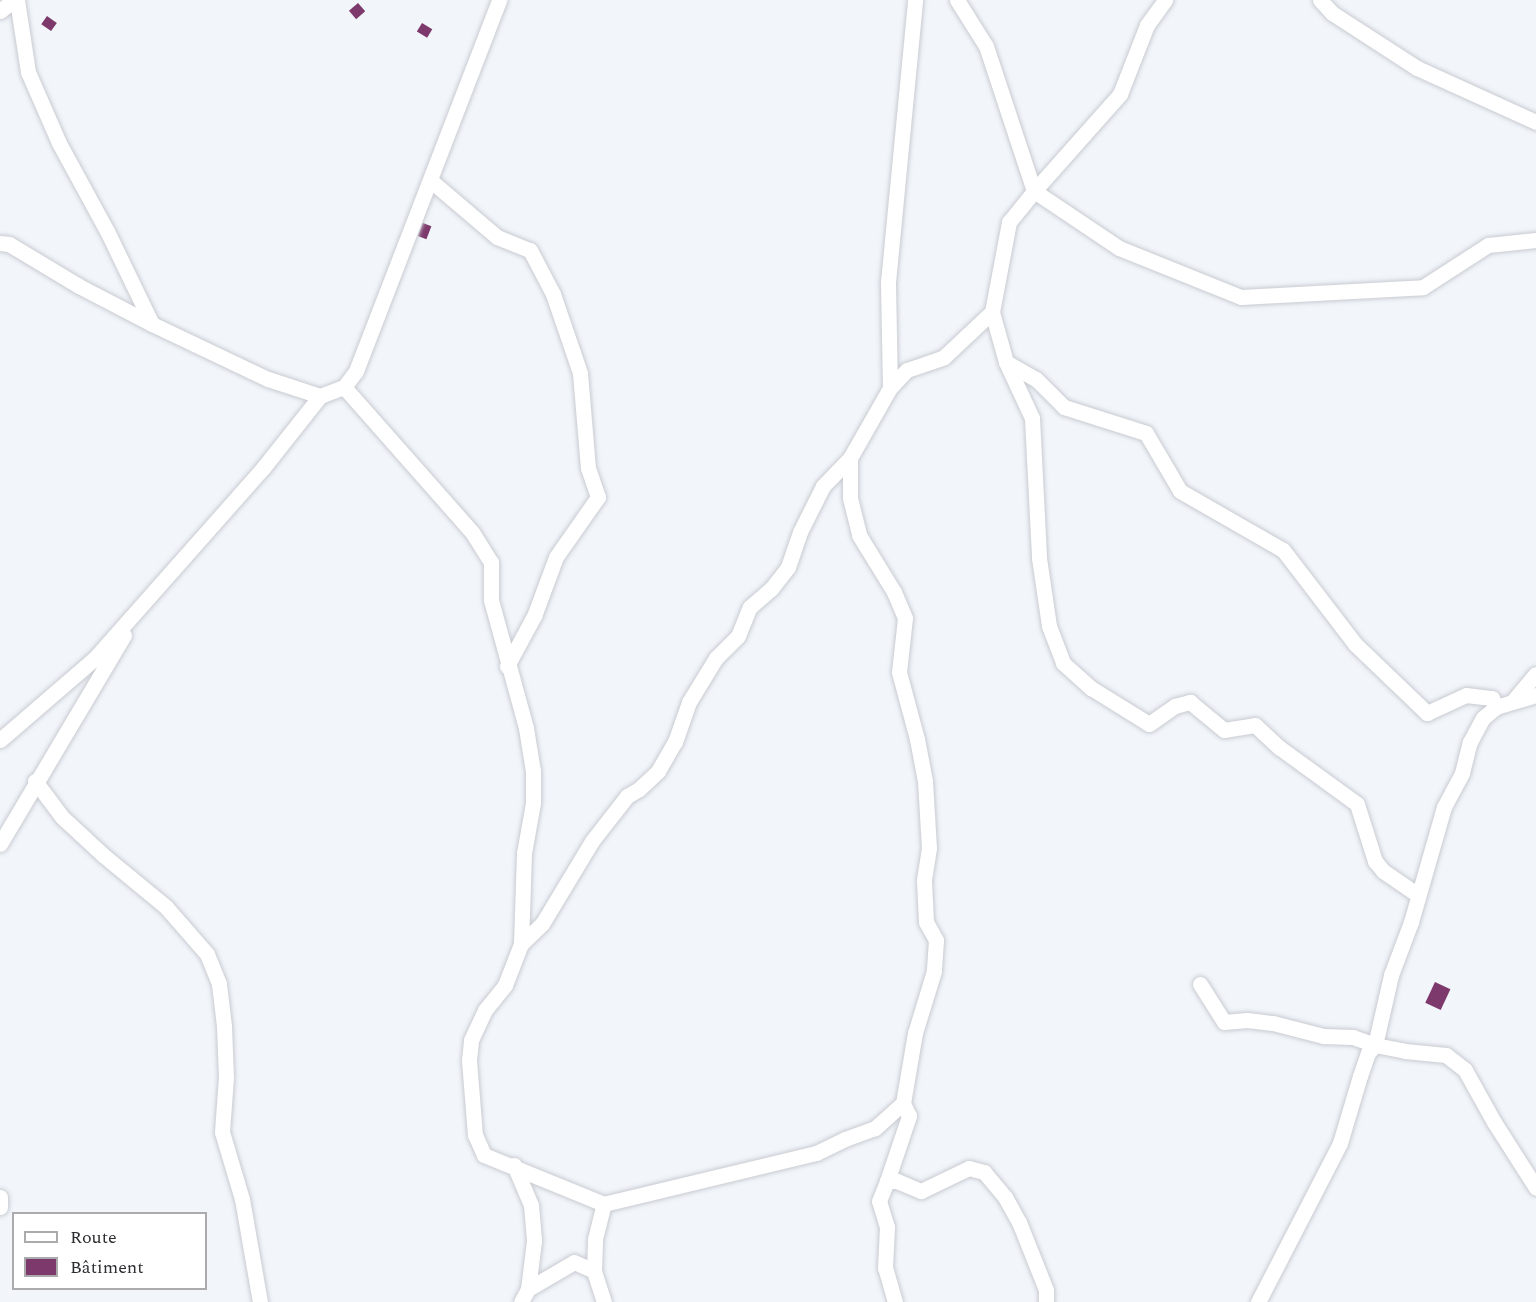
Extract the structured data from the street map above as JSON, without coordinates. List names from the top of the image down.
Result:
{
  "legend": ["Route", "Bâtiment"]
}
